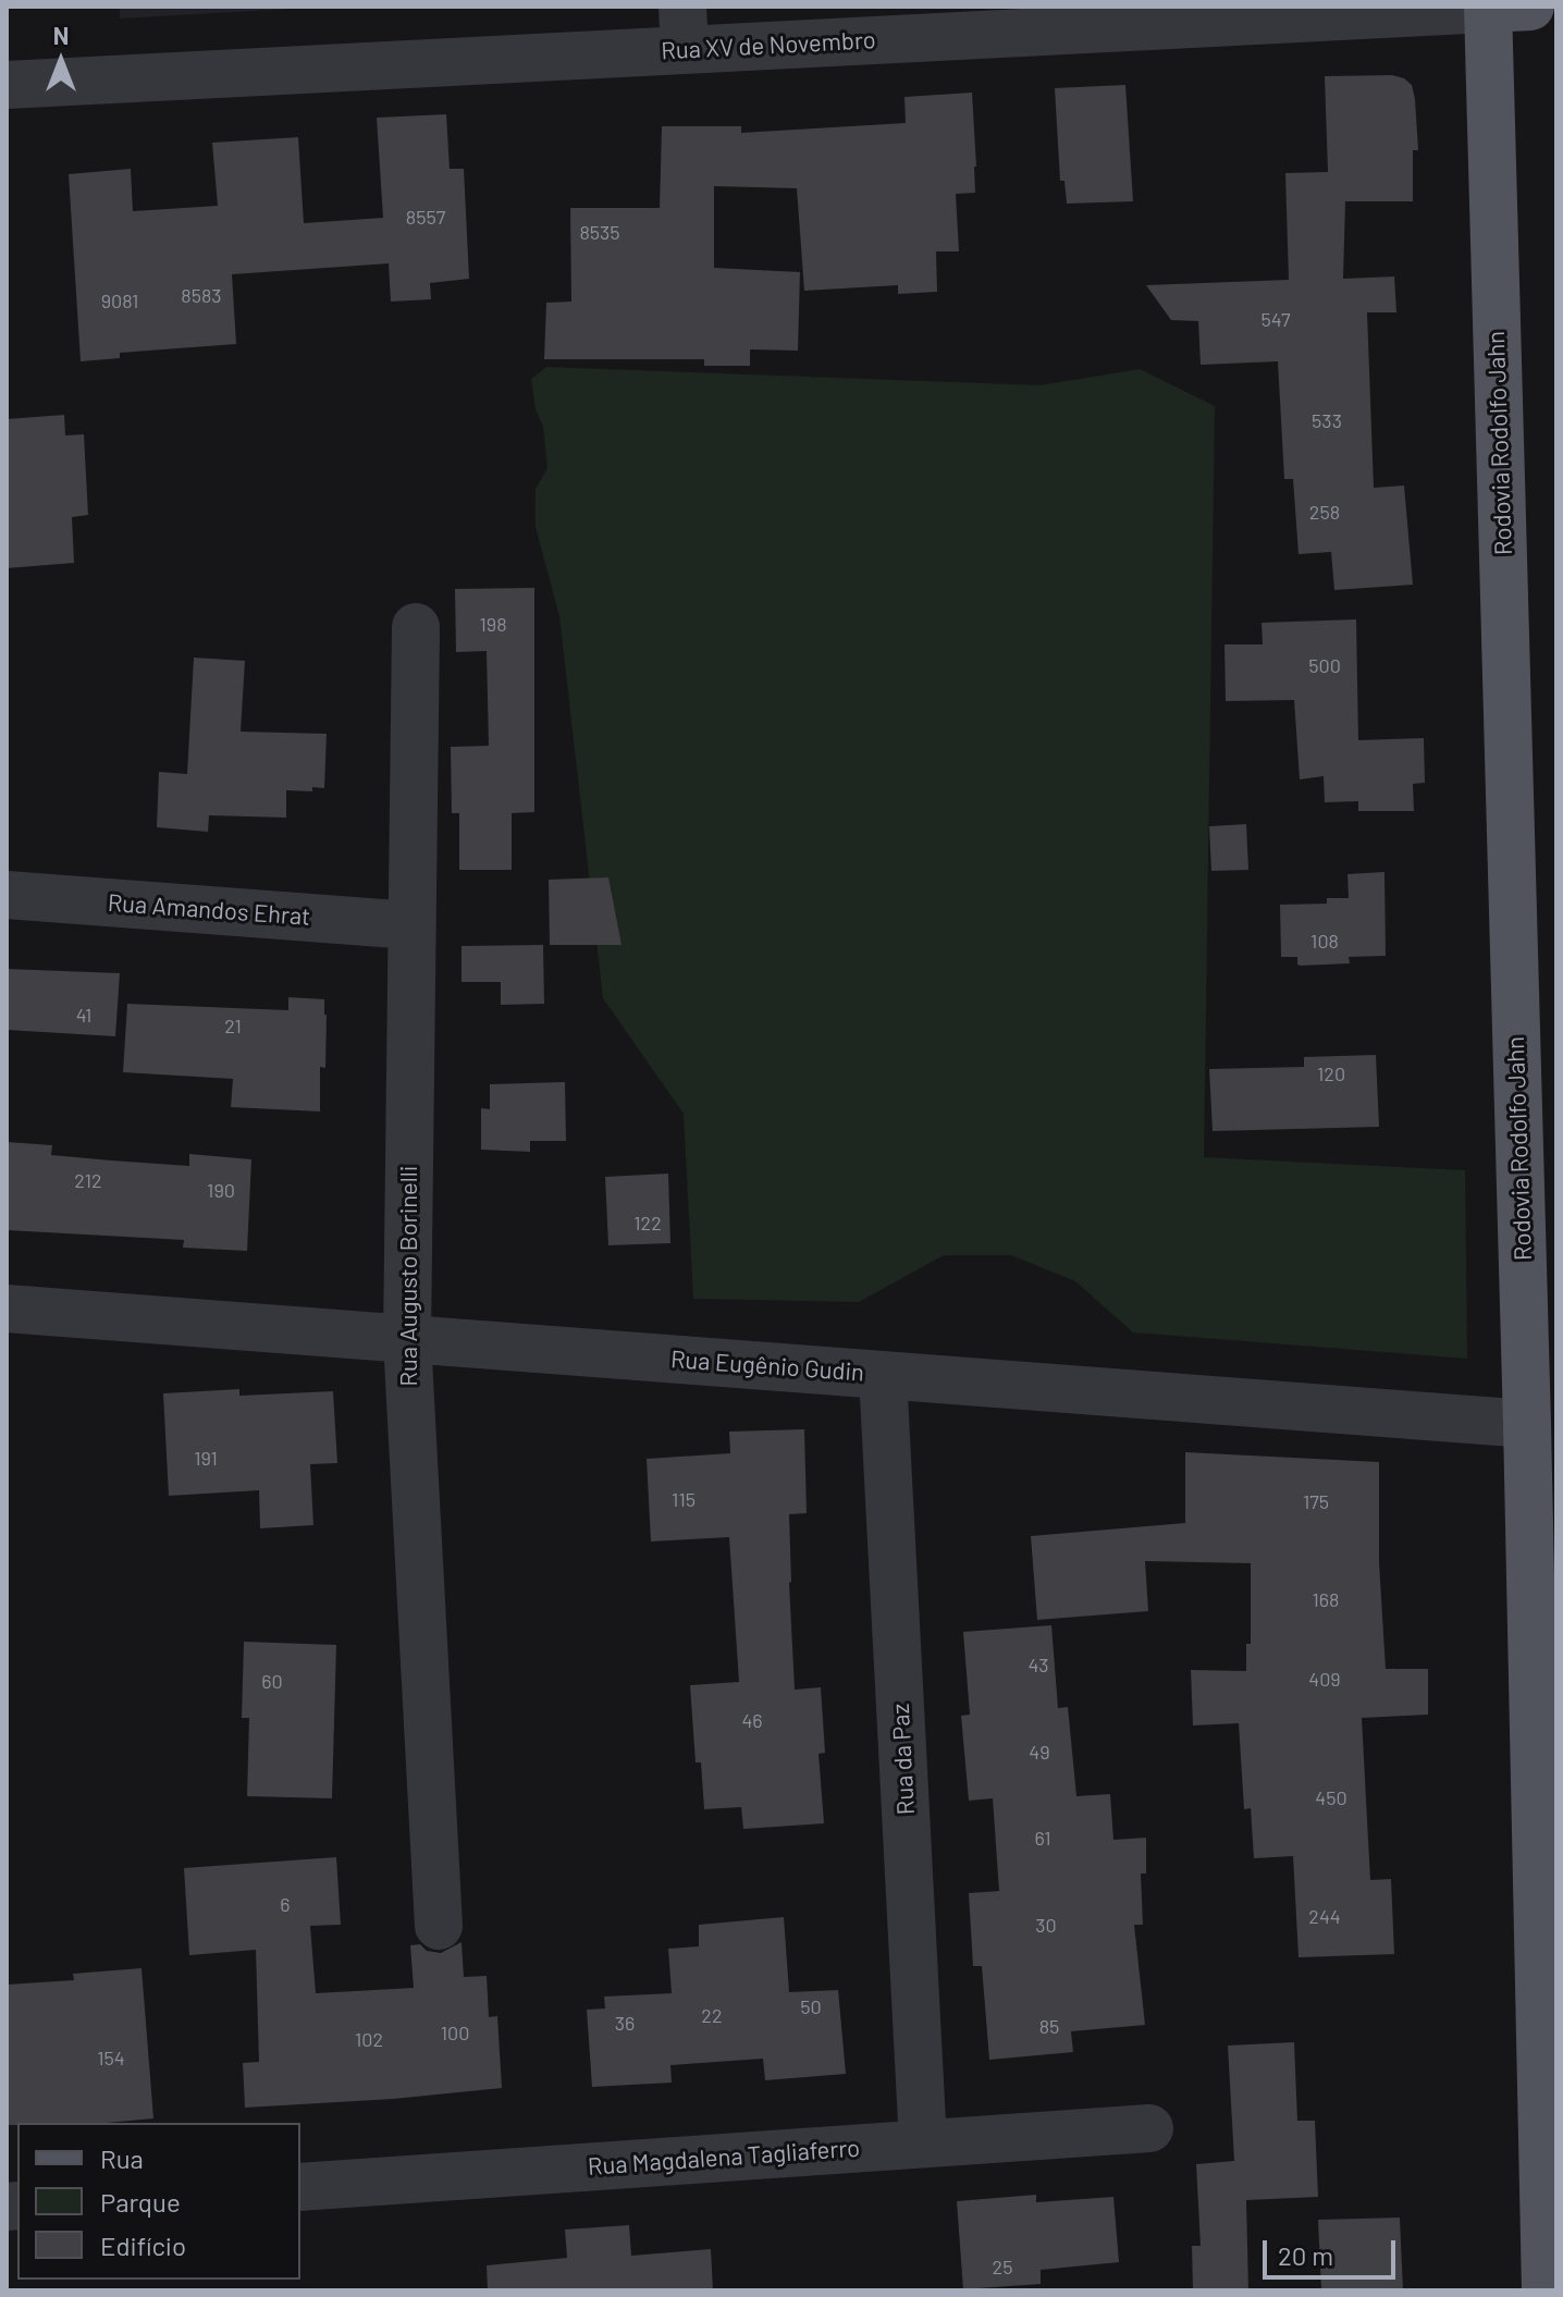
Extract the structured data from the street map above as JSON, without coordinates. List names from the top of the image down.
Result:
{
  "streets": {
    "main road": ["Rodovia Rodolfo Jahn"],
    "street": [
      "Rua XV de Novembro",
      "Rua Amandos Ehrat",
      "Rua Augusto Borinelli",
      "Rua Eugênio Gudin",
      "Rua da Paz",
      "Rua Magdalena Tagliaferro"
    ]
  },
  "crossings": [
    ["Rua XV de Novembro", "Rodovia Rodolfo Jahn"],
    ["Rodovia Rodolfo Jahn", "Rua Eugênio Gudin"],
    ["Rua Amandos Ehrat", "Rua Augusto Borinelli"],
    ["Rua Augusto Borinelli", "Rua Eugênio Gudin"],
    ["Rua Eugênio Gudin", "Rua da Paz"],
    ["Rua da Paz", "Rua Magdalena Tagliaferro"]
  ],
  "house_numbers": [
    "8557",
    "8535",
    "8583",
    "9081",
    "547",
    "533",
    "258",
    "198",
    "500",
    "108",
    "41",
    "21",
    "120",
    "212",
    "190",
    "122",
    "191",
    "115",
    "175",
    "168",
    "43",
    "409",
    "60",
    "46",
    "49",
    "450",
    "61",
    "6",
    "244",
    "30",
    "50",
    "22",
    "36",
    "85",
    "100",
    "102",
    "154",
    "25"
  ],
  "legend": ["Rua", "Parque", "Edifício"],
  "scale_bar": "20 m",
  "north": "top"
}
